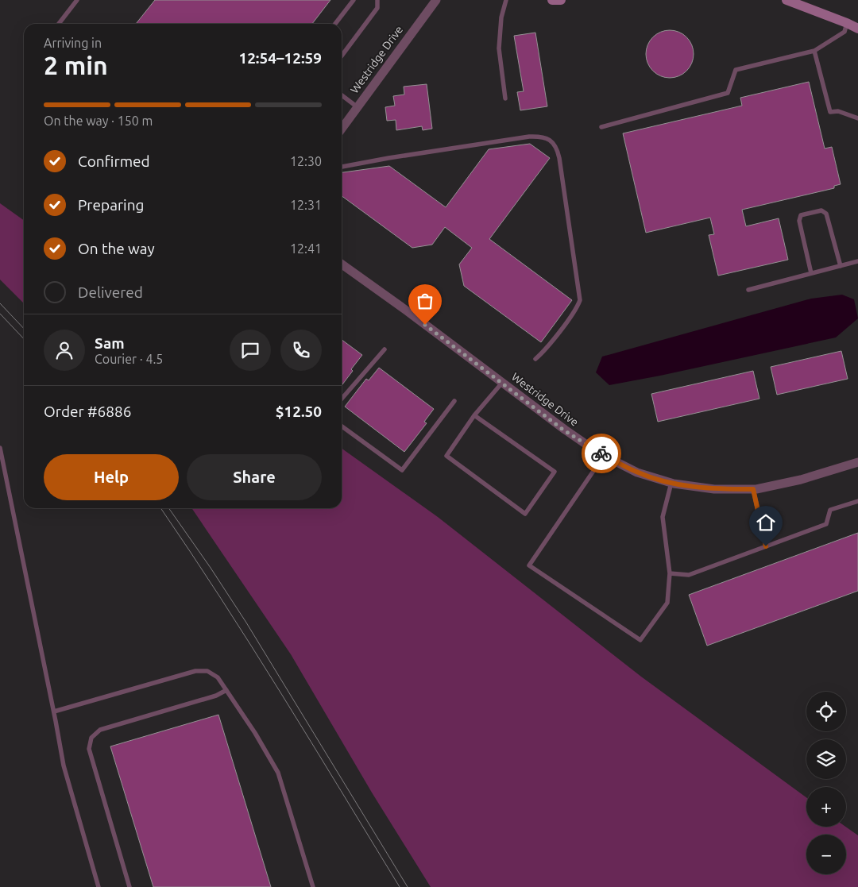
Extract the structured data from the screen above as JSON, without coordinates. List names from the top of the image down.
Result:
{
  "streets": {
    "street": ["Westridge Drive"]
  },
  "page": {
    "heading": ["2 min", "Arriving in", "12:54–12:59"],
    "panel": [
      "Sam",
      "Courier · 4.5",
      "Order #6886",
      "$12.50"
    ],
    "bar": "On the way · 150 m",
    "list": [
      ["Confirmed", "12:30"],
      ["Preparing", "12:31"],
      ["On the way", "12:41"],
      "Delivered"
    ],
    "buttons": ["Help", "Share"],
    "map_buttons": ["+", "−"]
  }
}
